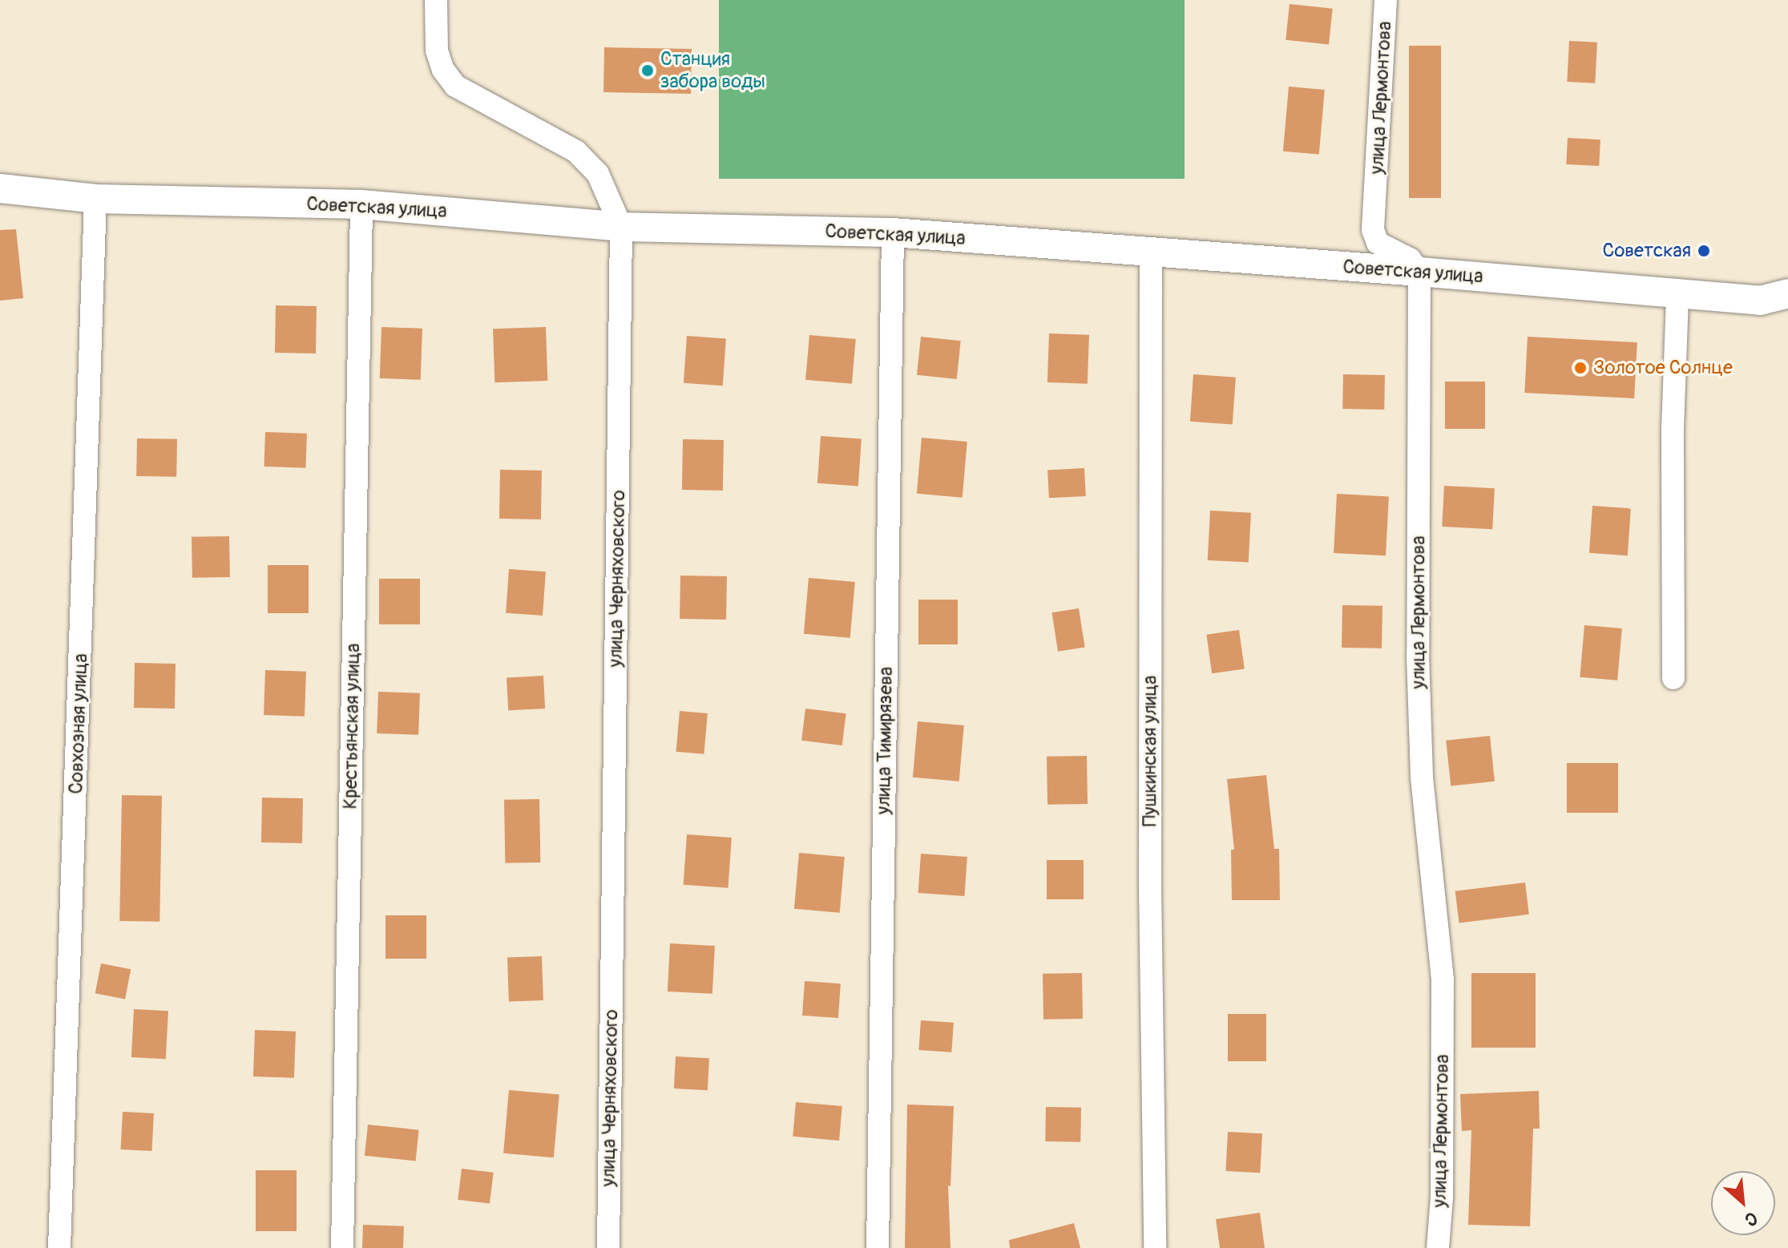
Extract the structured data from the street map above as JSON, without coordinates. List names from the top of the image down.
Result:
{
  "streets": {
    "street": [
      "улица Лермонтова",
      "Советская улица",
      "улица Черняховского",
      "Совхозная улица",
      "Крестьянская улица",
      "улица Тимирязева",
      "Пушкинская улица"
    ]
  },
  "crossings": [
    ["улица Лермонтова", "Советская улица"],
    ["Советская улица", "улица Черняховского"],
    ["Советская улица", "Совхозная улица"],
    ["Советская улица", "Крестьянская улица"],
    ["Советская улица", "улица Тимирязева"],
    ["Советская улица", "Пушкинская улица"]
  ],
  "places": ["Станция забора воды", "Советская", "Золотое Солнце"],
  "north": "bottom right"
}
